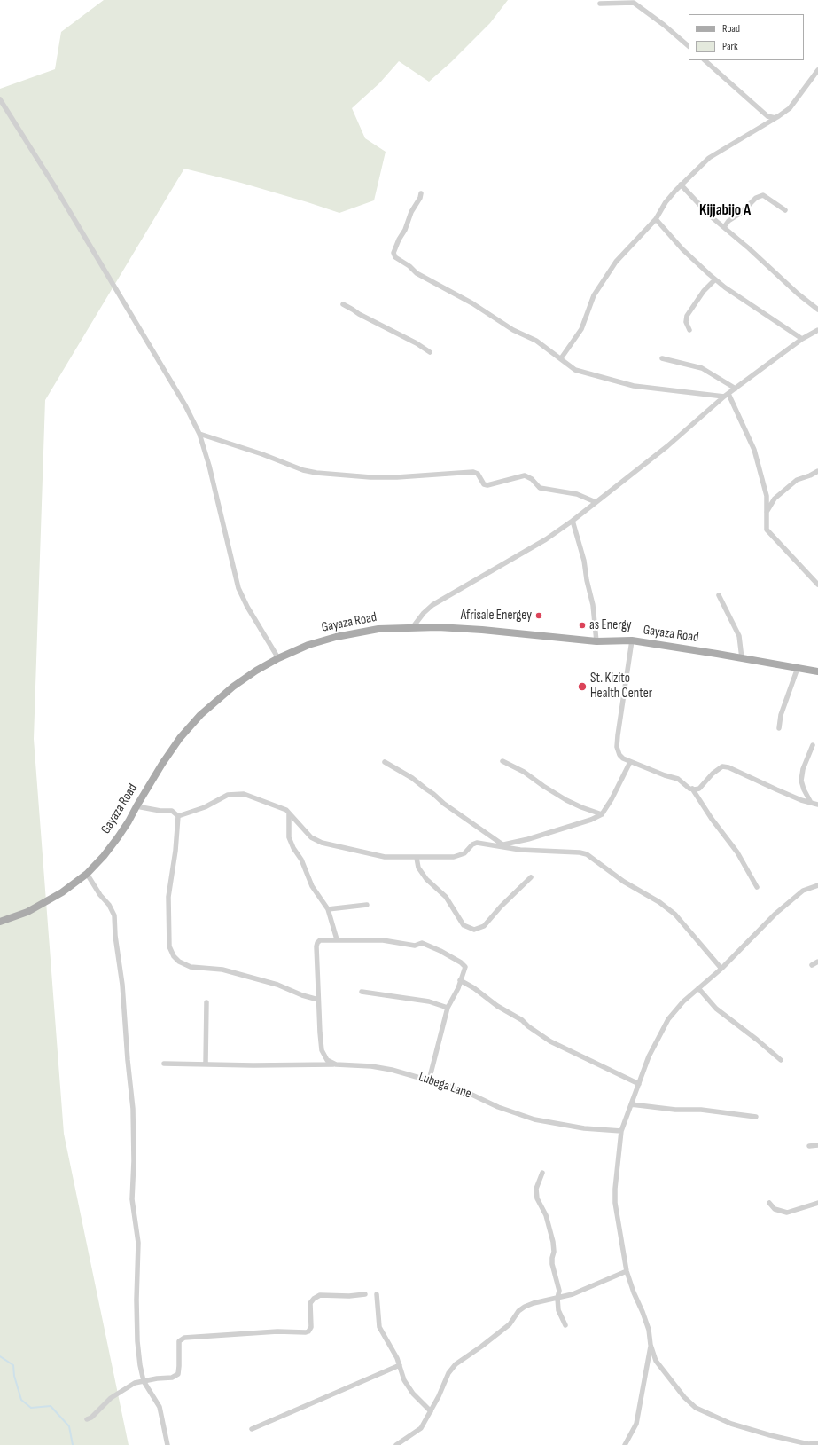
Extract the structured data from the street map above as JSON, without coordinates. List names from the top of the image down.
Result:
{
  "streets": {
    "main road": ["Gayaza Road"],
    "street": ["Lubega Lane"]
  },
  "districts": ["Kijjabijo A"],
  "places": ["Afrisale Energey", "as Energy", "St. Kizito Health Center"],
  "legend": ["Road", "Park"]
}
